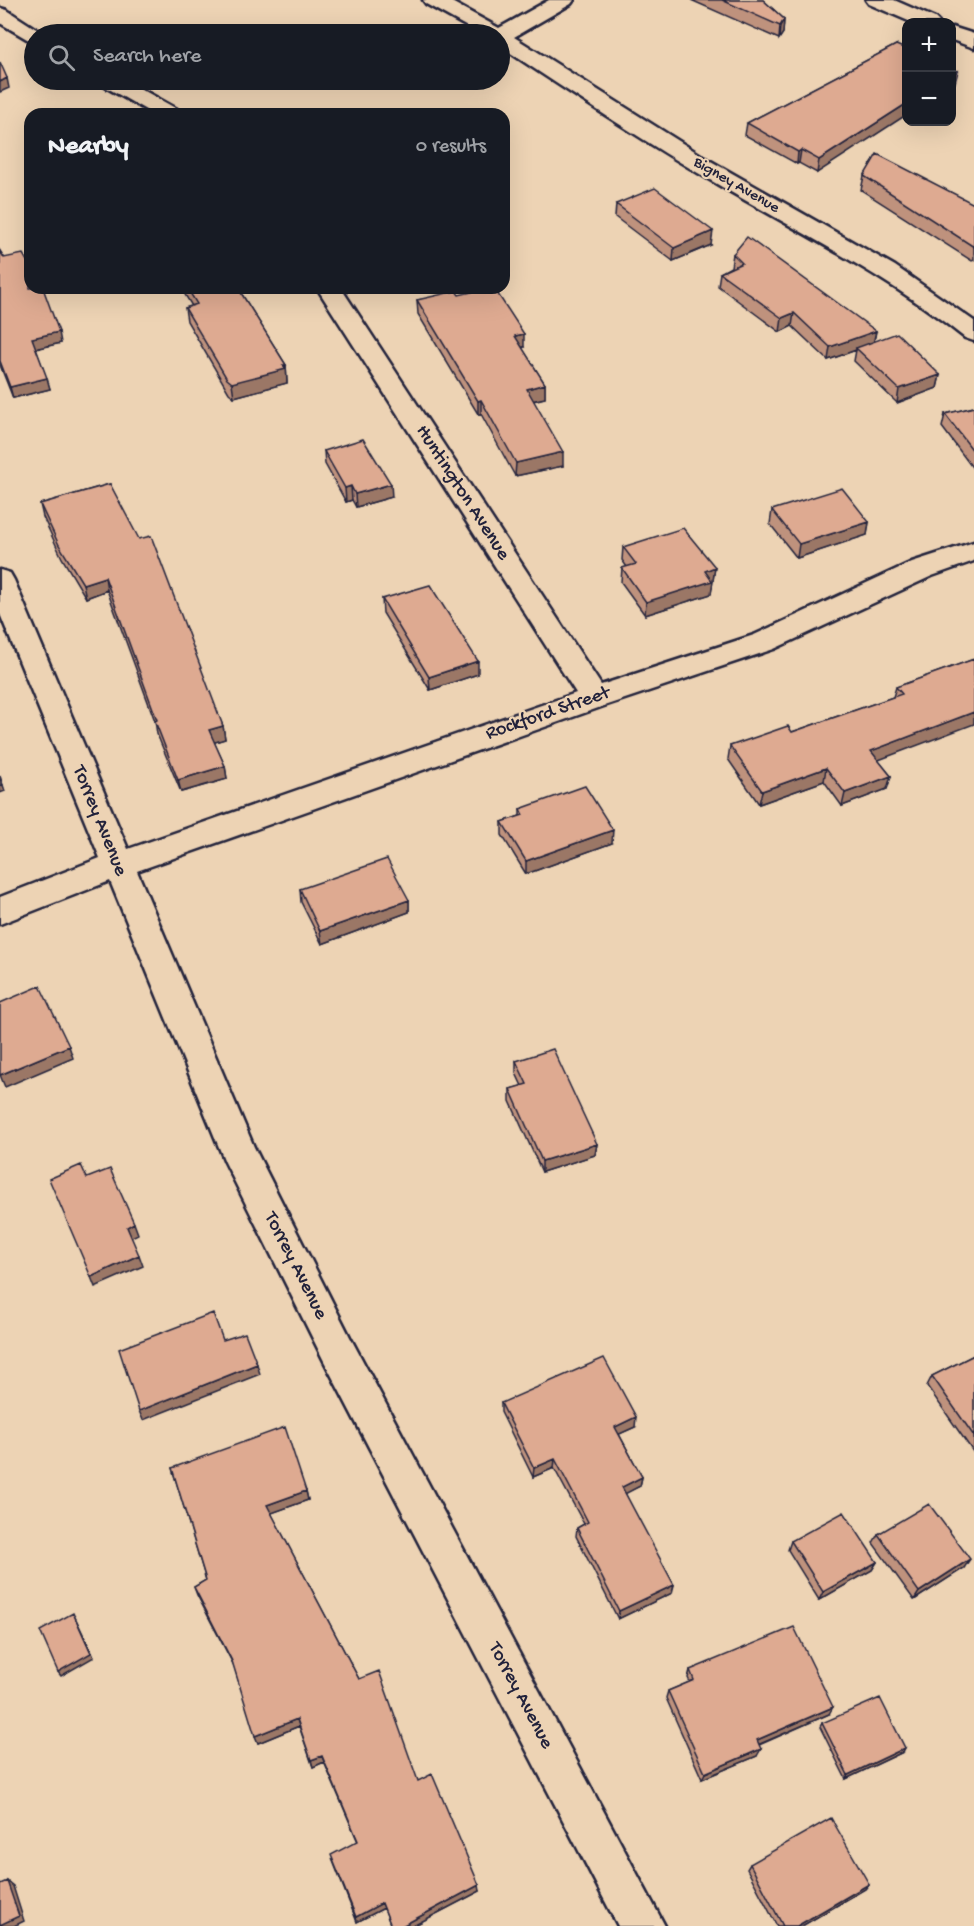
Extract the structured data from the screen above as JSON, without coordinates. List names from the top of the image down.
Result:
{
  "streets": {
    "street": [
      "Bigney Avenue",
      "Huntington Avenue",
      "Rockford Street",
      "Torrey Avenue"
    ]
  },
  "crossings": [
    ["Huntington Avenue", "Rockford Street"],
    ["Rockford Street", "Torrey Avenue"]
  ],
  "page": {
    "map_buttons": ["+", "−"],
    "search": "Search here",
    "heading": ["Nearby", "0 results"]
  }
}
